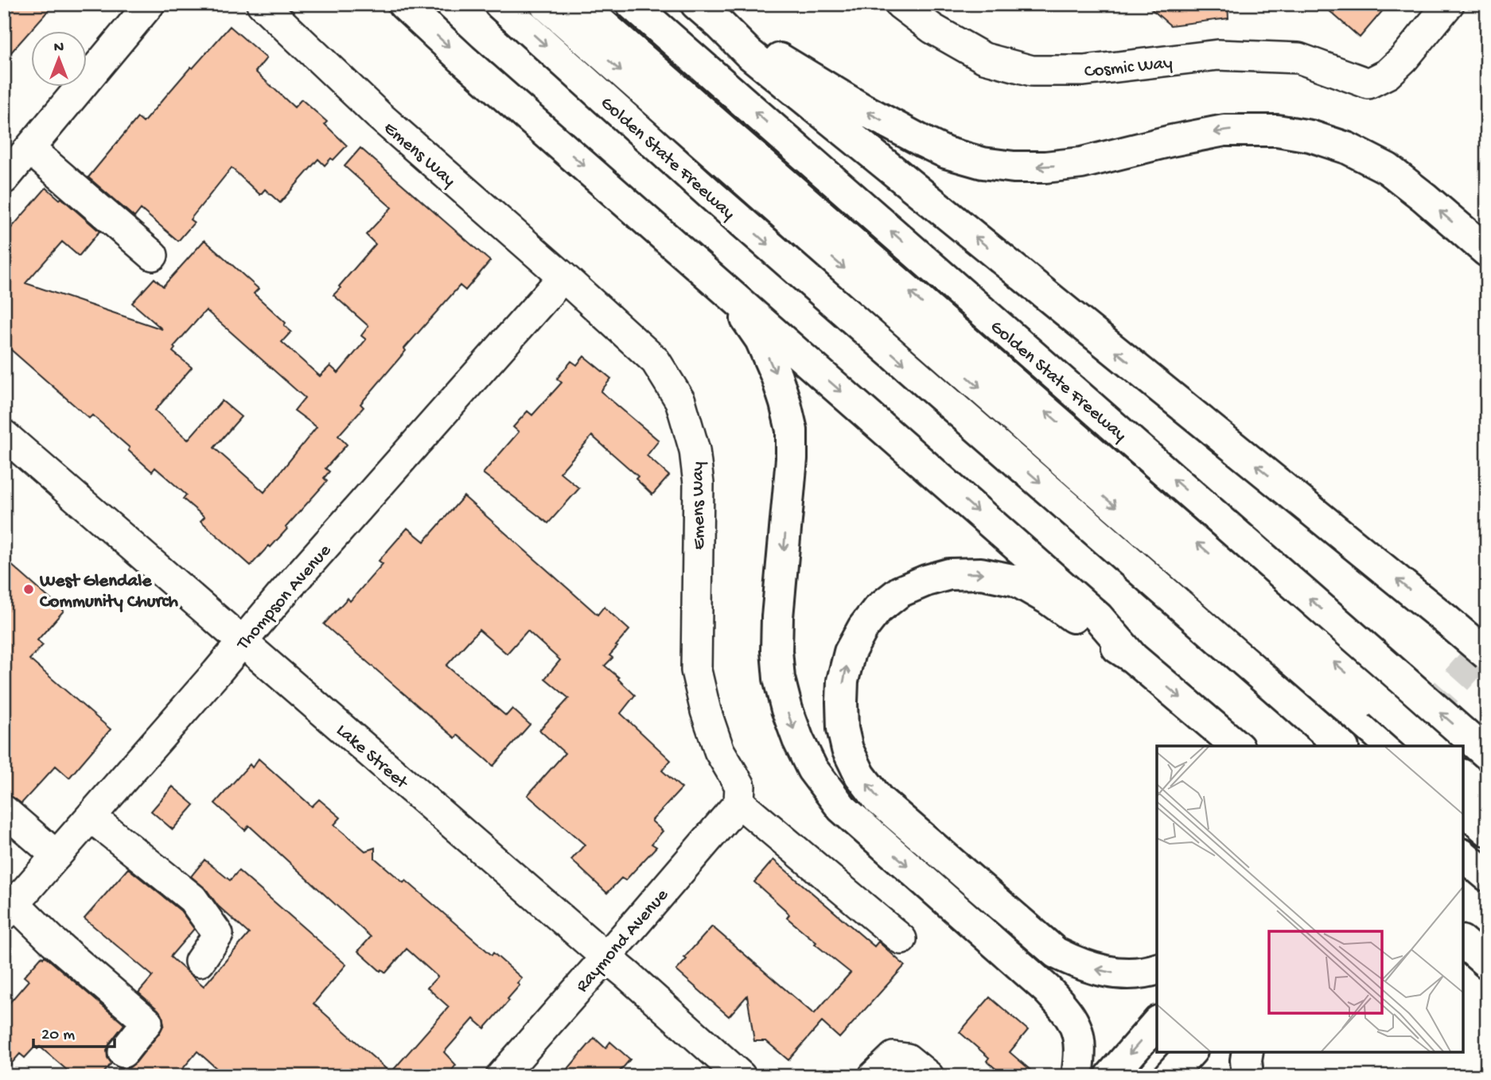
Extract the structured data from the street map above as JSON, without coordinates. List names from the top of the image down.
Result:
{
  "streets": {
    "main road": ["Golden State Freeway"],
    "street": [
      "Cosmic Way",
      "Emens Way",
      "Thompson Avenue",
      "Lake Street",
      "Raymond Avenue"
    ]
  },
  "crossings": [
    ["Emens Way", "Thompson Avenue"],
    ["Emens Way", "Raymond Avenue"],
    ["Thompson Avenue", "Lake Street"],
    ["Lake Street", "Raymond Avenue"]
  ],
  "places": ["West Glendale Community Church"],
  "scale_bar": "20 m",
  "north": "top"
}
